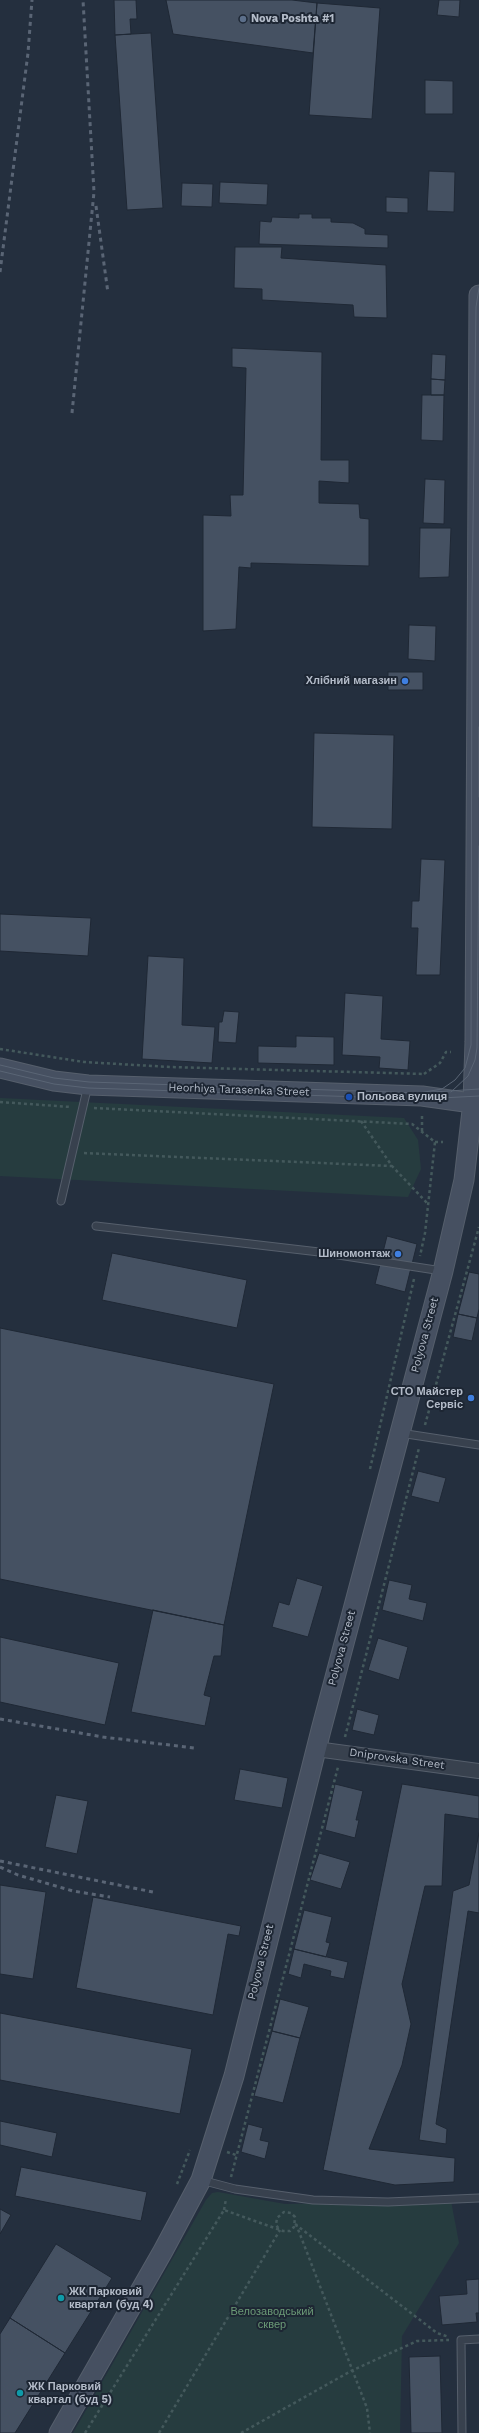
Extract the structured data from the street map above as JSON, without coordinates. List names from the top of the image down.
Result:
{
  "streets": {
    "main road": ["Heorhiya Tarasenka Street", "Polyova Street"],
    "street": ["Dniprovska Street"]
  },
  "crossings": [
    ["Heorhiya Tarasenka Street", "Polyova Street"],
    ["Polyova Street", "Dniprovska Street"]
  ],
  "parks": ["Велозаводський сквер"],
  "places": [
    "Nova Poshta #1",
    "Хлібний магазин",
    "Польова вулиця",
    "Шиномонтаж",
    "СТО Майстер Сервіс",
    "ЖК Парковий квартал (буд 4)",
    "ЖК Парковий квартал (буд 5)"
  ]
}
